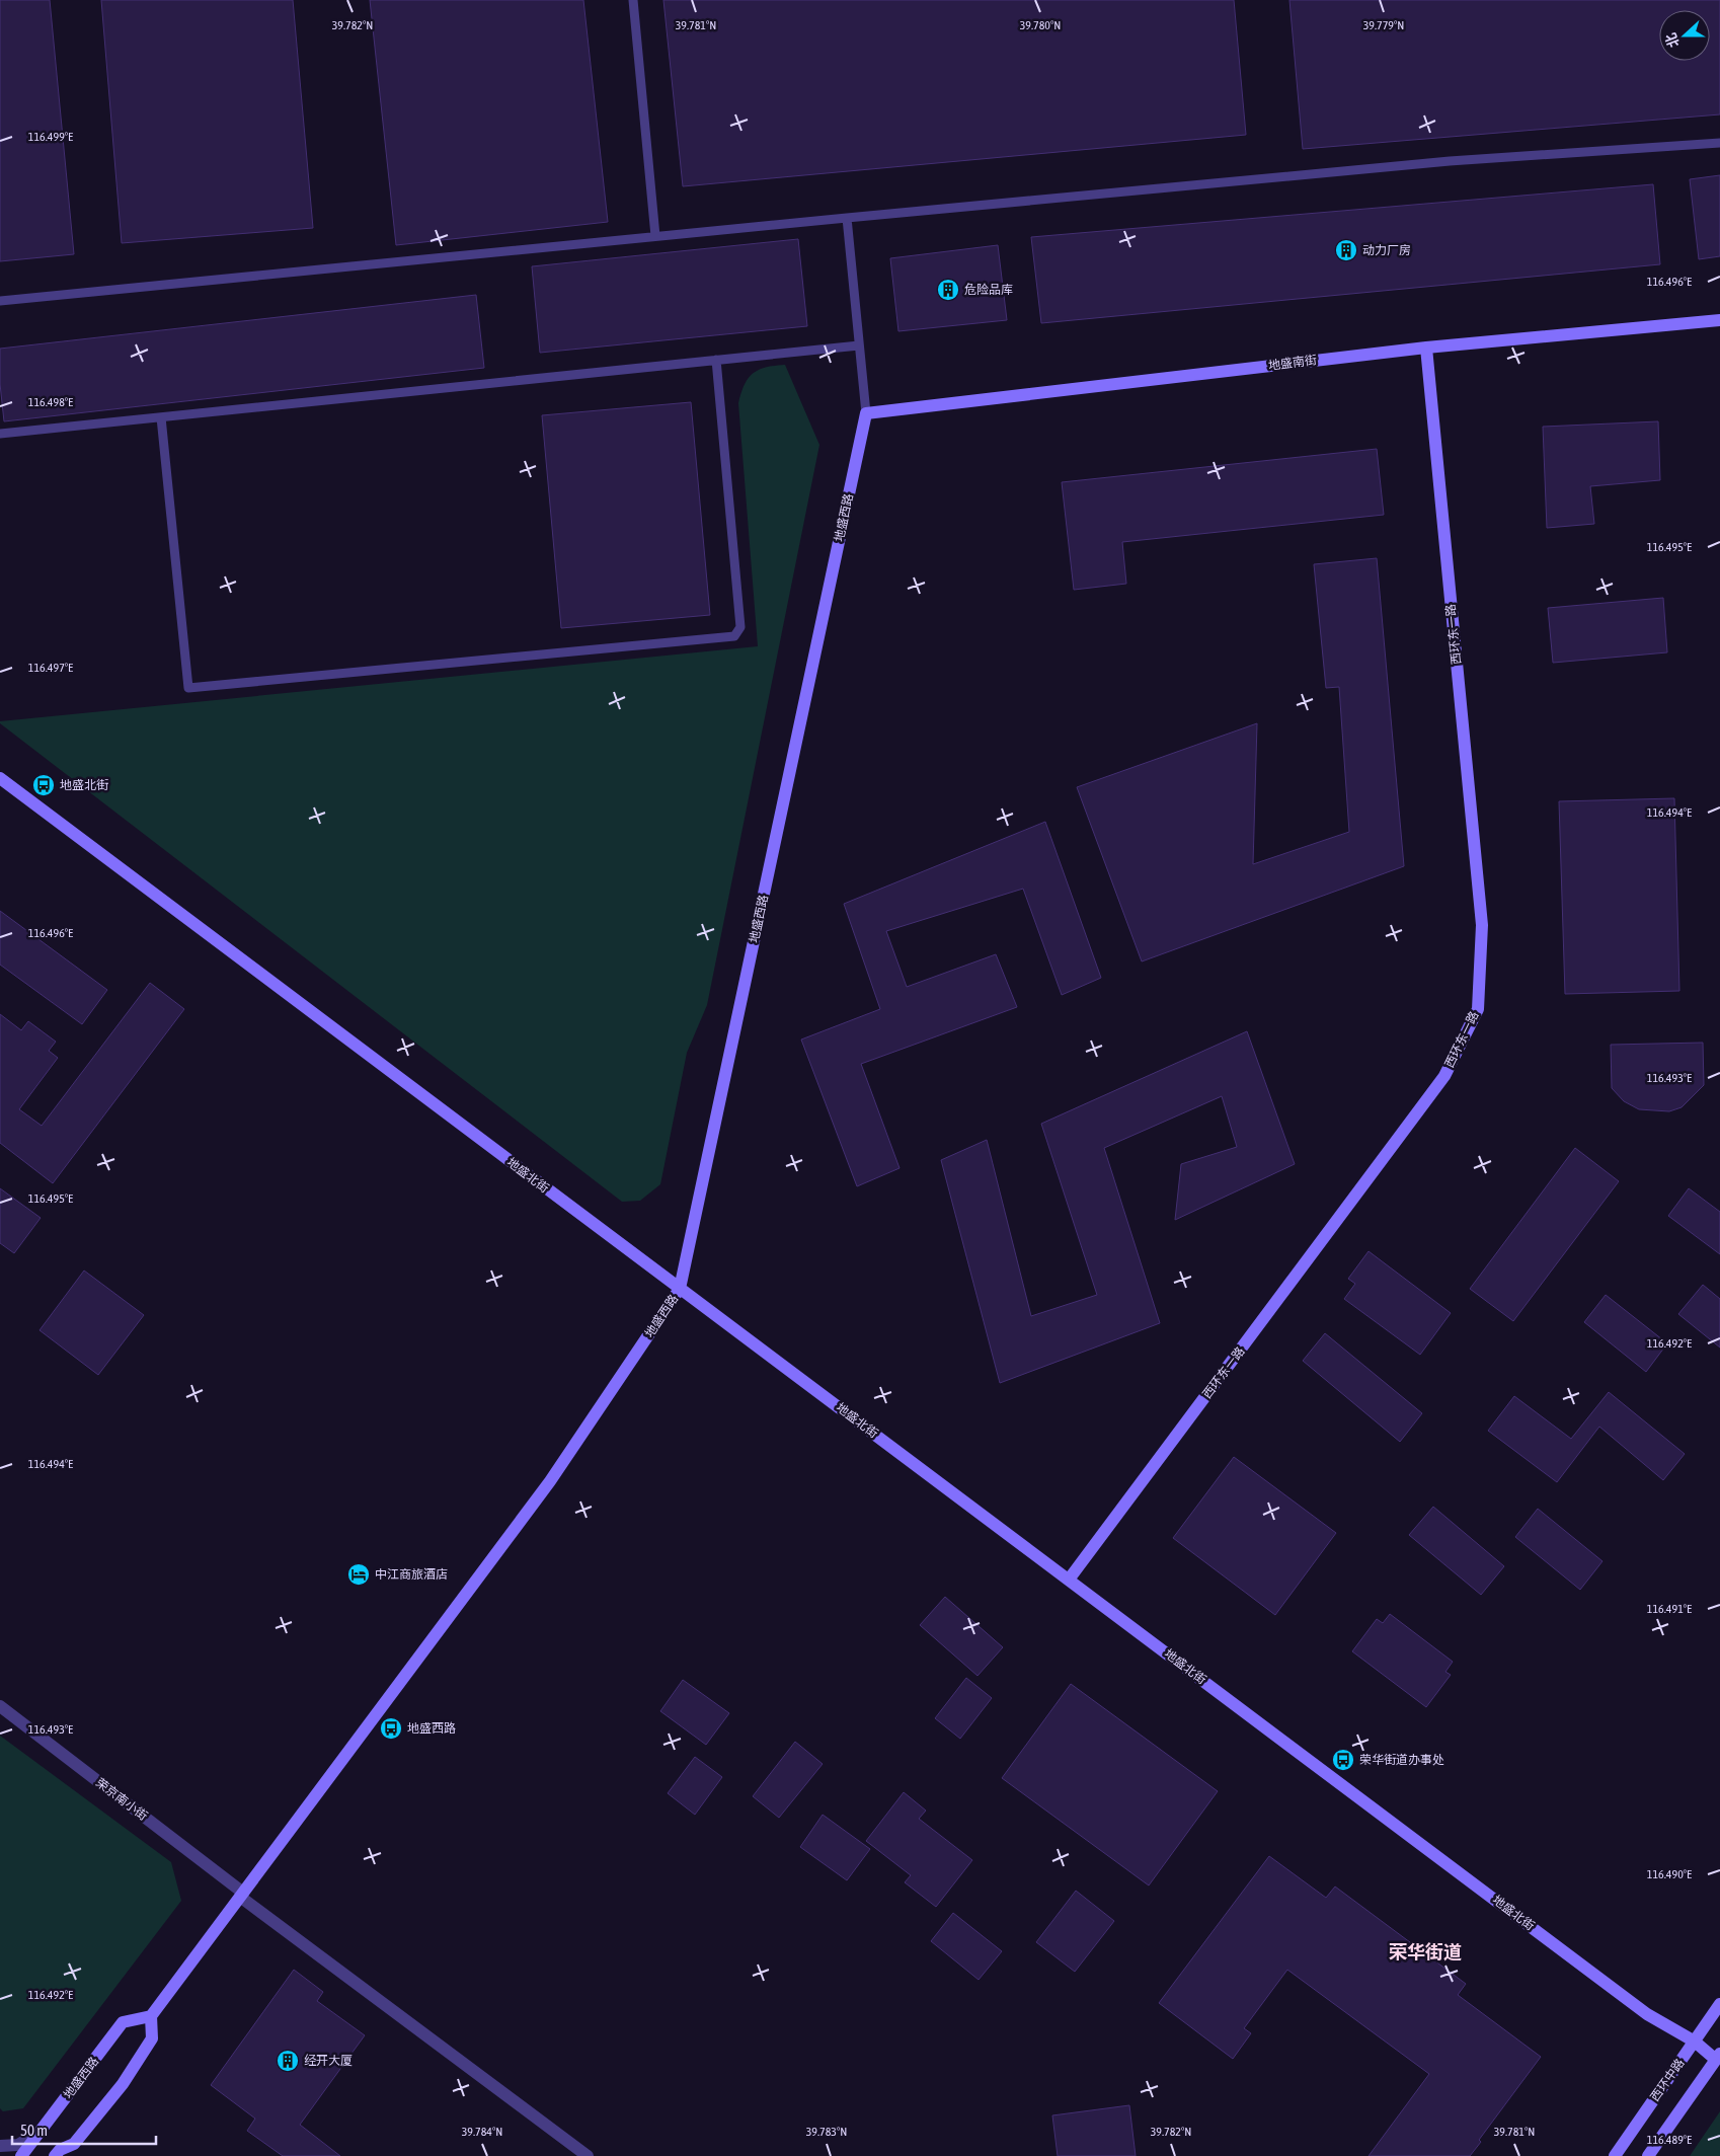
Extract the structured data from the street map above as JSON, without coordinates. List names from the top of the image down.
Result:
{
  "streets": {
    "street": [
      "地盛南街",
      "地盛西路",
      "西环东一路",
      "地盛北街",
      "荣京南小街",
      "西环中路"
    ]
  },
  "crossings": [
    ["地盛南街", "地盛西路"],
    ["地盛南街", "西环东一路"],
    ["地盛西路", "地盛北街"],
    ["地盛西路", "荣京南小街"],
    ["西环东一路", "地盛北街"],
    ["地盛北街", "西环中路"]
  ],
  "districts": ["荣华街道"],
  "places": {
    "building": ["动力厂房", "危险品库", "经开大厦"],
    "bus stop": ["地盛北街", "地盛西路", "荣华街道办事处"],
    "hotel": ["中江商旅酒店"]
  },
  "scale_bar": "50 m",
  "north": "left",
  "coordinates": [
    "39.782°N",
    "39.781°N",
    "39.780°N",
    "39.779°N",
    "116.499°E",
    "116.496°E",
    "116.498°E",
    "116.495°E",
    "116.497°E",
    "116.494°E",
    "116.493°E",
    "116.492°E",
    "116.491°E",
    "116.490°E",
    "39.784°N",
    "39.783°N",
    "116.489°E"
  ]
}
